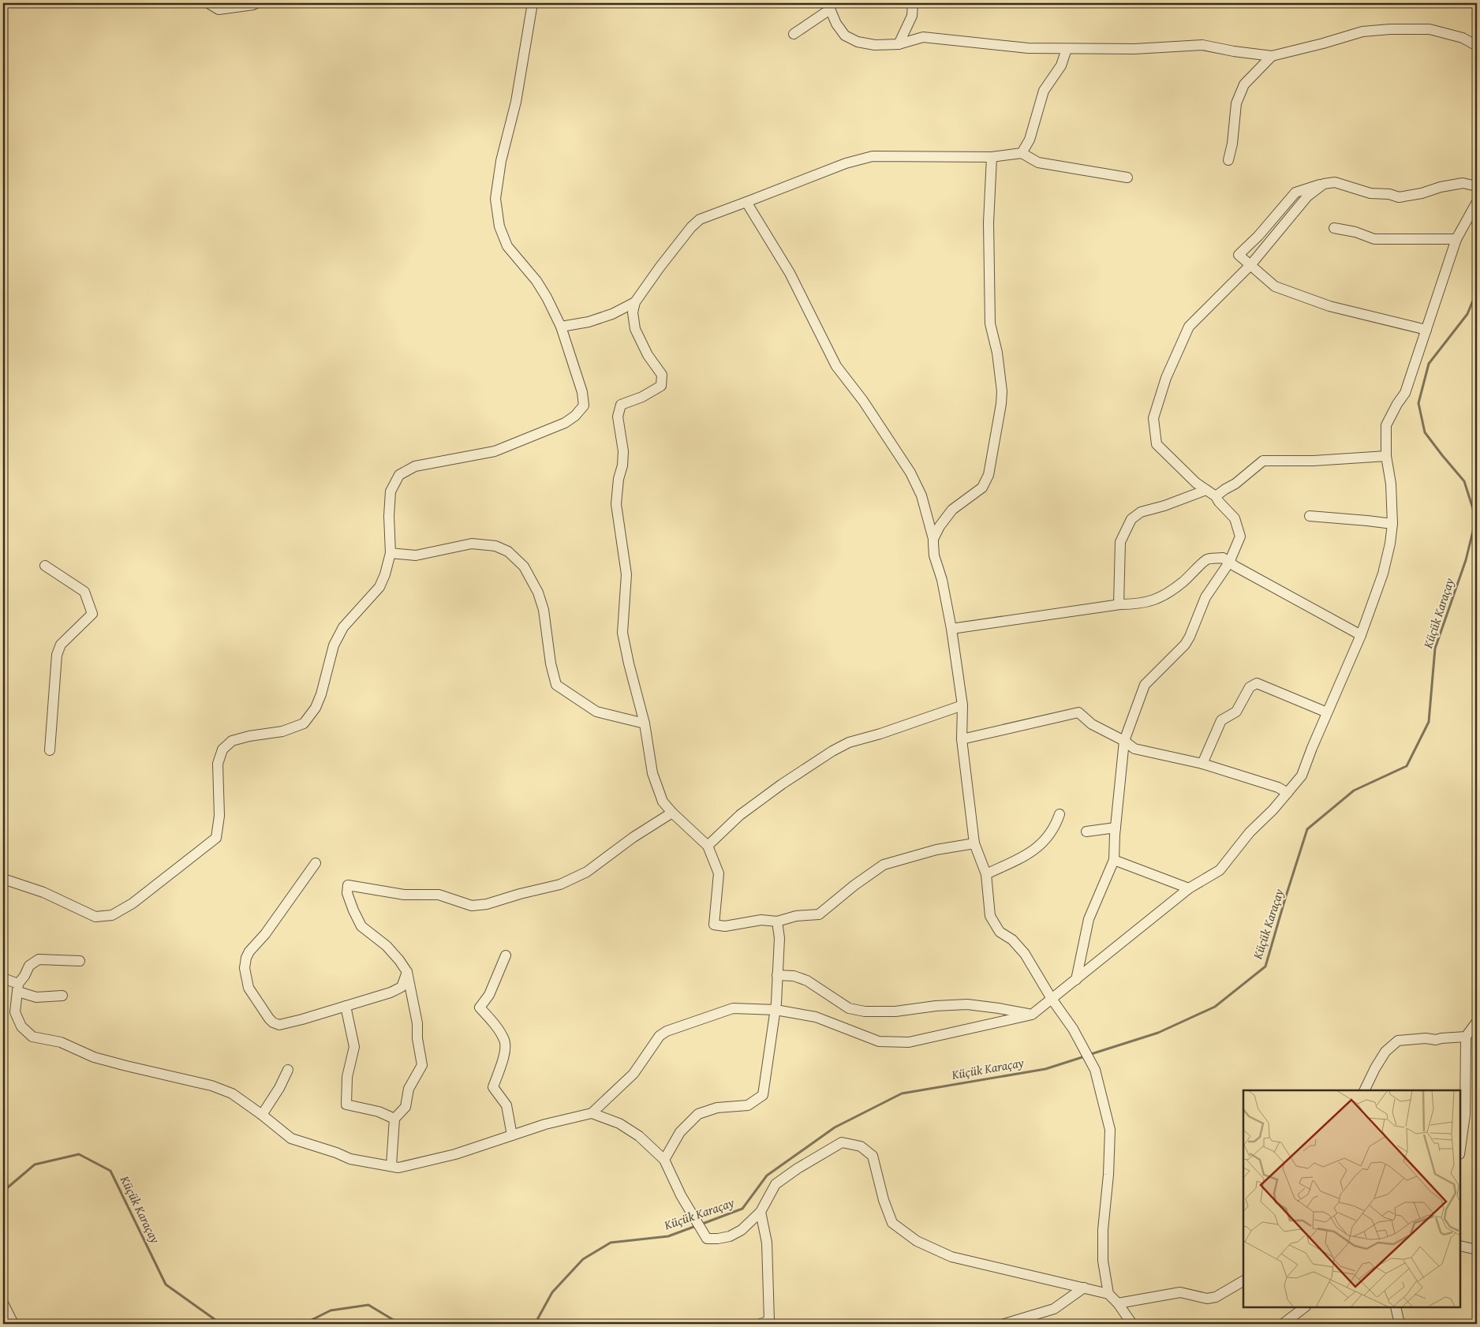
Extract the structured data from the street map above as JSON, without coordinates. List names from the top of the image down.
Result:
{
  "water": ["Küçük Karaçay"]
}
